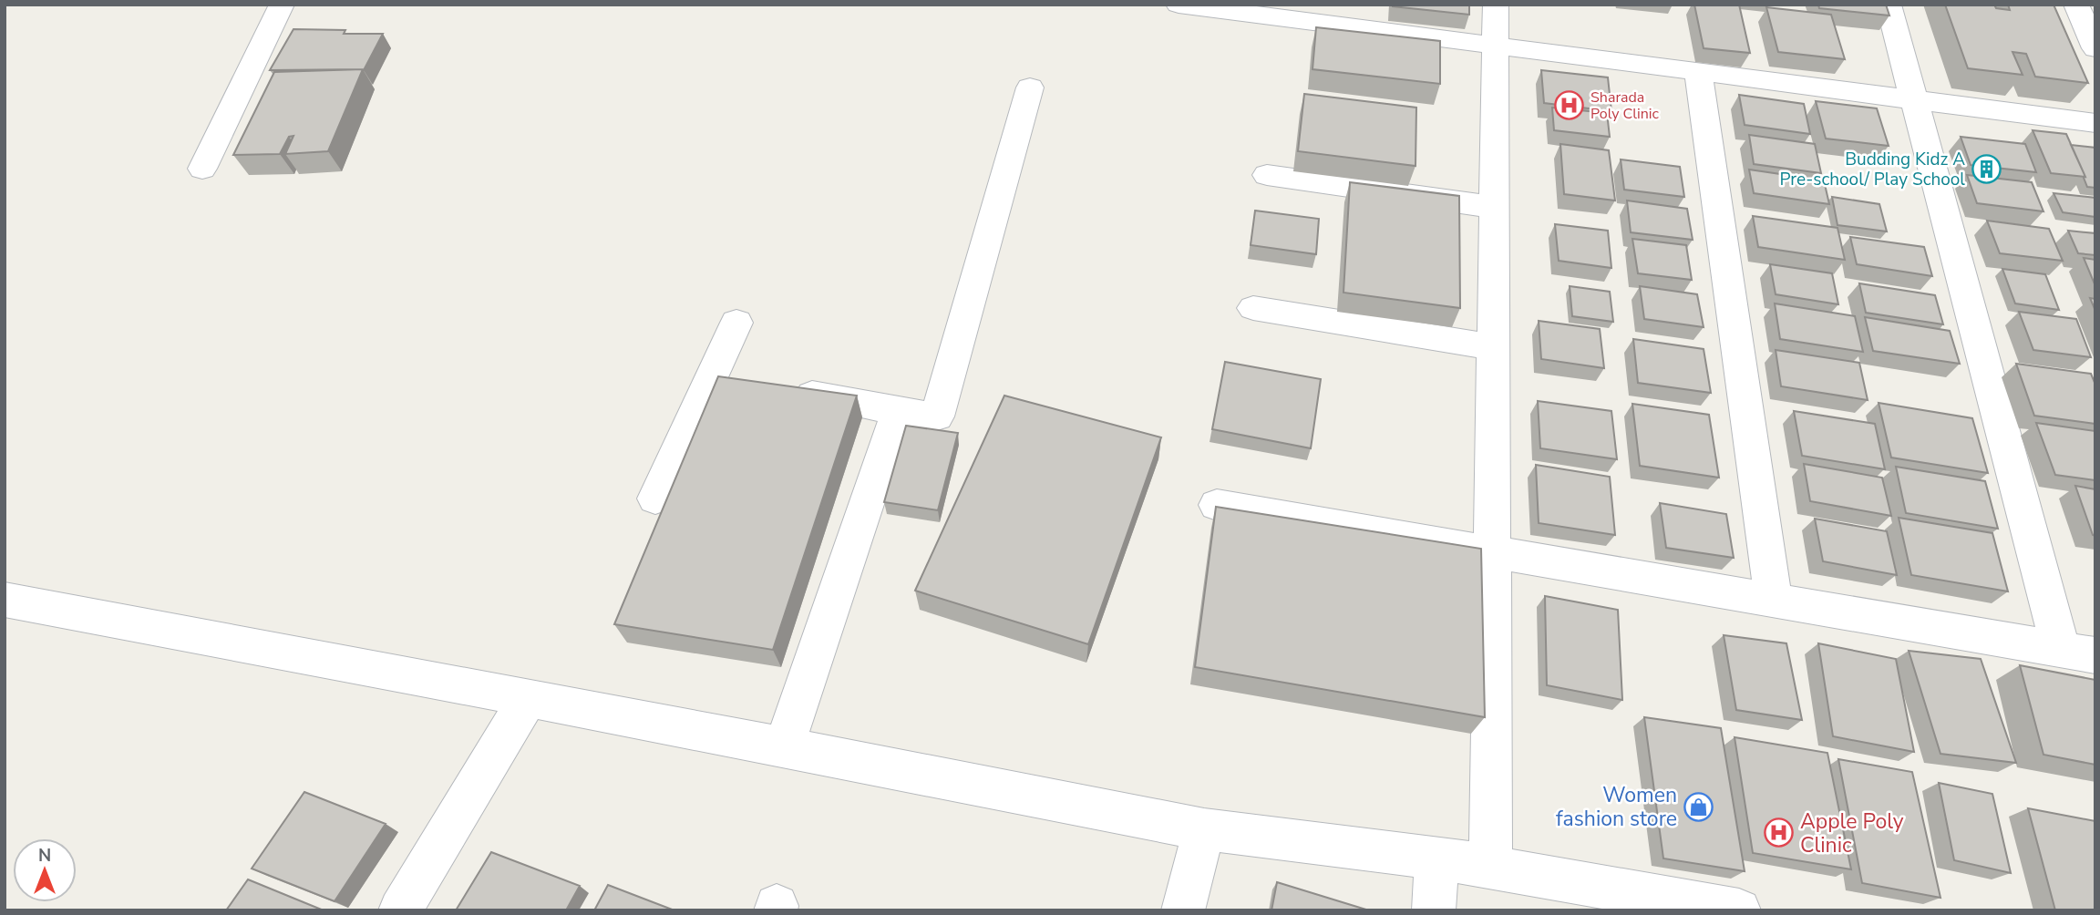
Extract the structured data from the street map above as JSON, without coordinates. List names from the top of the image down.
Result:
{
  "places": {
    "hospital": ["Sharada Poly Clinic", "Apple Poly Clinic"],
    "building": ["Budding Kidz A Pre-school/ Play School"],
    "shop": ["Women fashion store"]
  },
  "north": "top"
}
